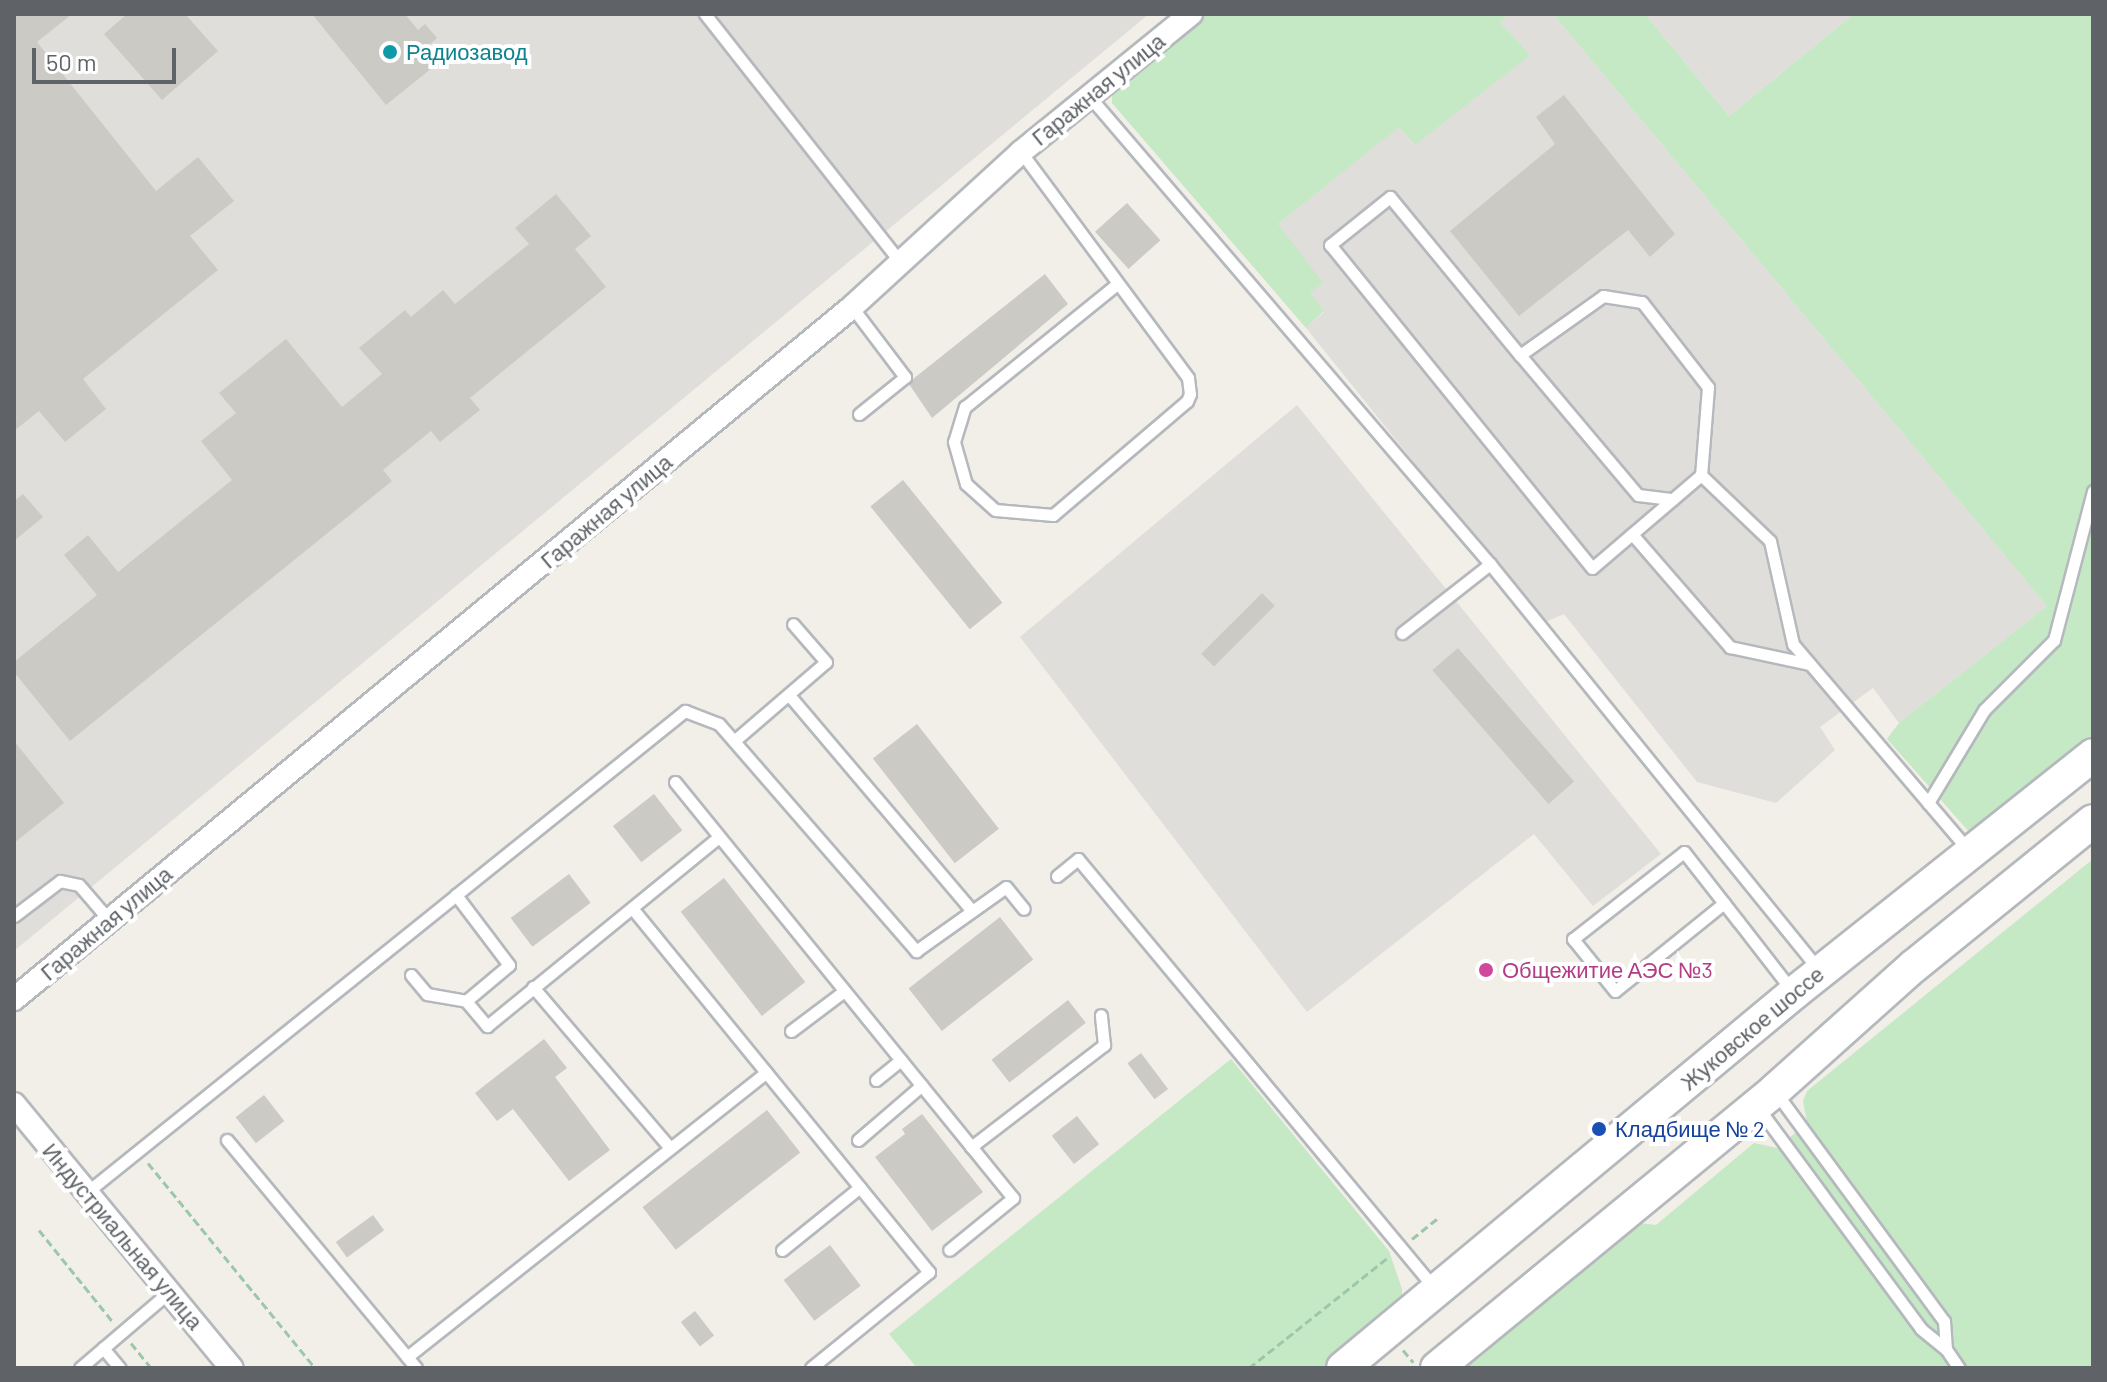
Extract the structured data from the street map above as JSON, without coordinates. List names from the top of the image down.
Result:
{
  "streets": {
    "main road": ["Жуковское шоссе"],
    "street": ["Гаражная улица", "Индустриальная улица"]
  },
  "places": ["Радиозавод", "Общежитие АЭС №3", "Кладбище № 2"],
  "scale_bar": "50 m"
}
